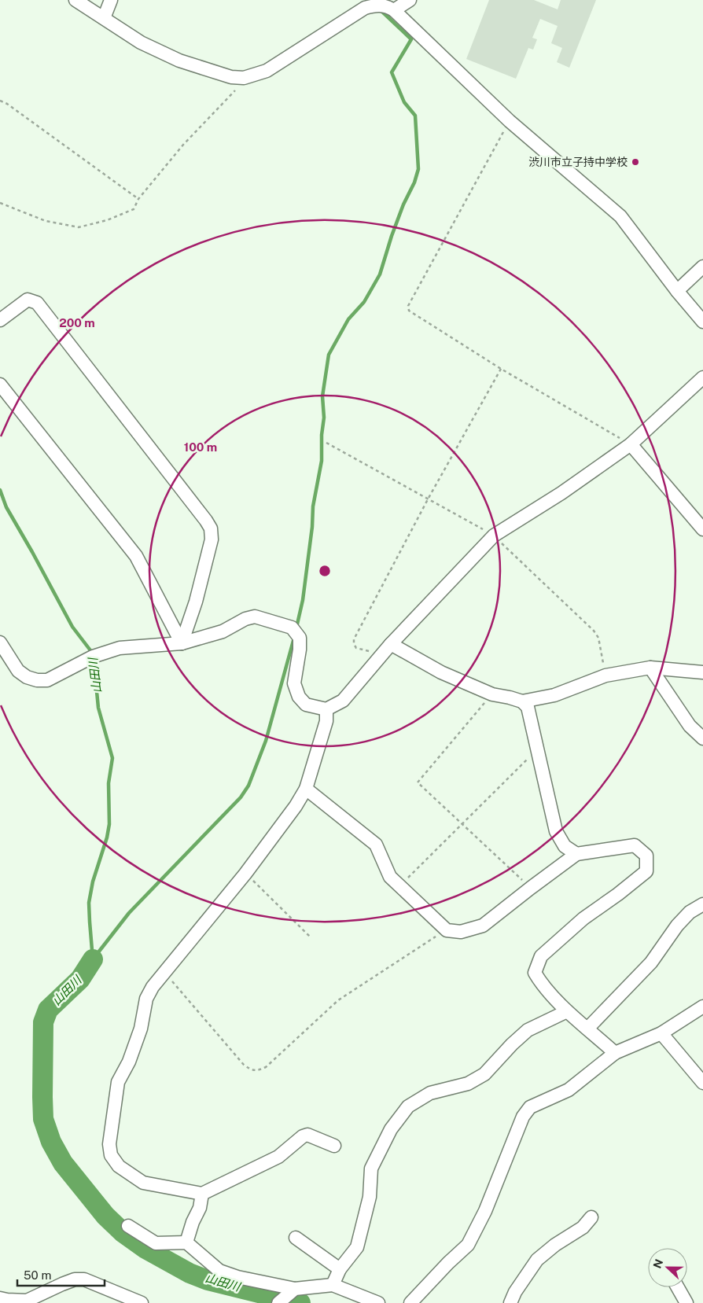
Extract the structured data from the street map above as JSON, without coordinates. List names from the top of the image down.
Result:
{
  "water": ["山田川"],
  "places": ["渋川市立子持中学校"],
  "scale_bar": "50 m",
  "north": "left",
  "rings": ["200 m", "100 m"]
}
